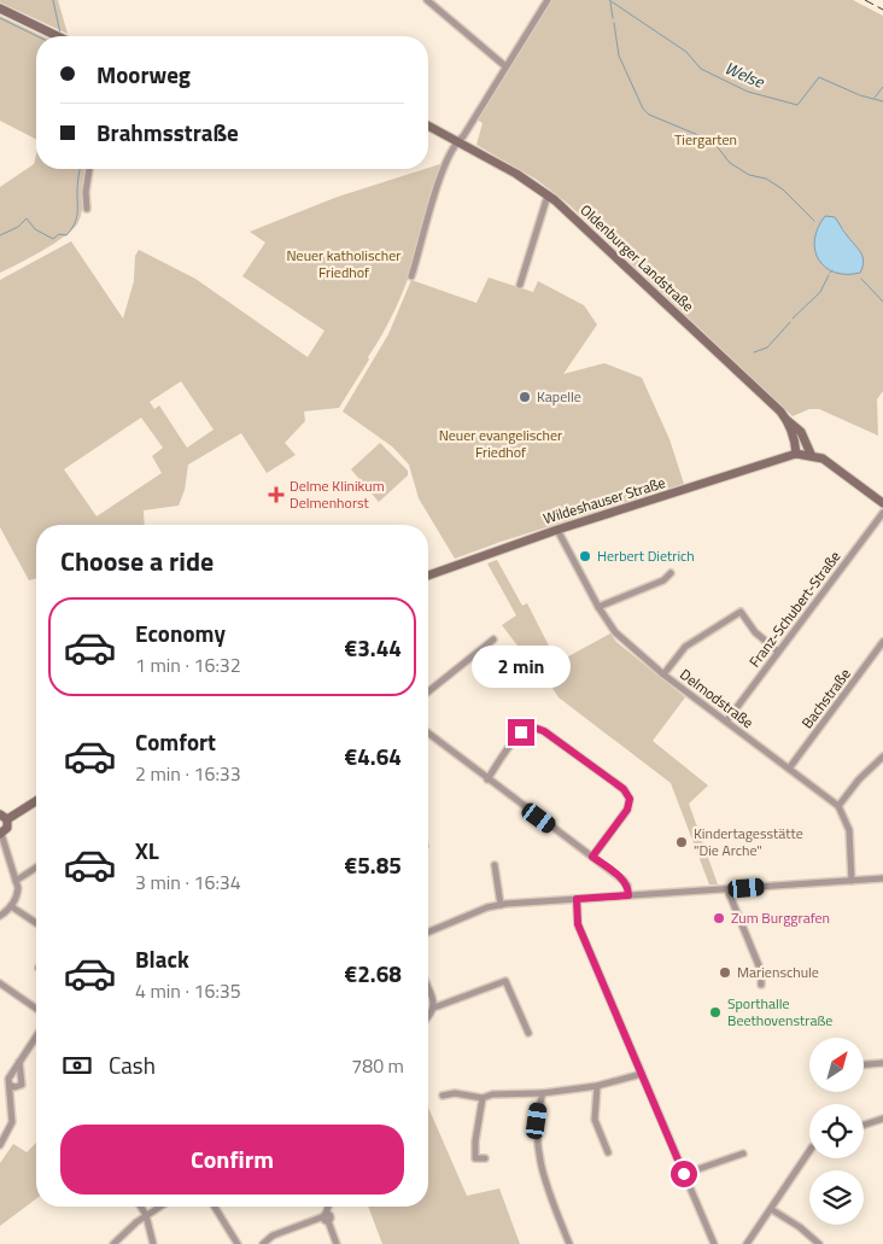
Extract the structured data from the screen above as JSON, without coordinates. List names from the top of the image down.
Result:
{
  "streets": {
    "main road": ["Oldenburger Landstraße", "Wildeshauser Straße"],
    "street": ["Franz-Schubert-Straße", "Delmodstraße", "Bachstraße"]
  },
  "crossings": [
    ["Oldenburger Landstraße", "Wildeshauser Straße"],
    ["Wildeshauser Straße", "Delmodstraße"],
    ["Franz-Schubert-Straße", "Delmodstraße"],
    ["Delmodstraße", "Bachstraße"]
  ],
  "water": ["Welse"],
  "parks": ["Tiergarten", "Neuer katholischer Friedhof", "Neuer evangelischer Friedhof"],
  "places": {
    "other": [
      "Kapelle",
      "Herbert Dietrich",
      "Kindertagesstätte \"Die Arche\"",
      "Zum Burggrafen",
      "Marienschule",
      "Sporthalle Beethovenstraße"
    ],
    "health": ["Delme Klinikum Delmenhorst"]
  },
  "north": "top right",
  "page": {
    "banner": ["Moorweg", "Brahmsstraße"],
    "heading": "Choose a ride",
    "list": [
      {
        "name": "Economy",
        "note": "1 min · 16:32",
        "value": "€3.44"
      },
      {
        "name": "Comfort",
        "note": "2 min · 16:33",
        "value": "€4.64"
      },
      {
        "name": "XL",
        "note": "3 min · 16:34",
        "value": "€5.85"
      },
      {
        "name": "Black",
        "note": "4 min · 16:35",
        "value": "€2.68"
      }
    ],
    "bubble": "2 min",
    "pay": ["Cash", "780 m"],
    "buttons": "Confirm"
  }
}
